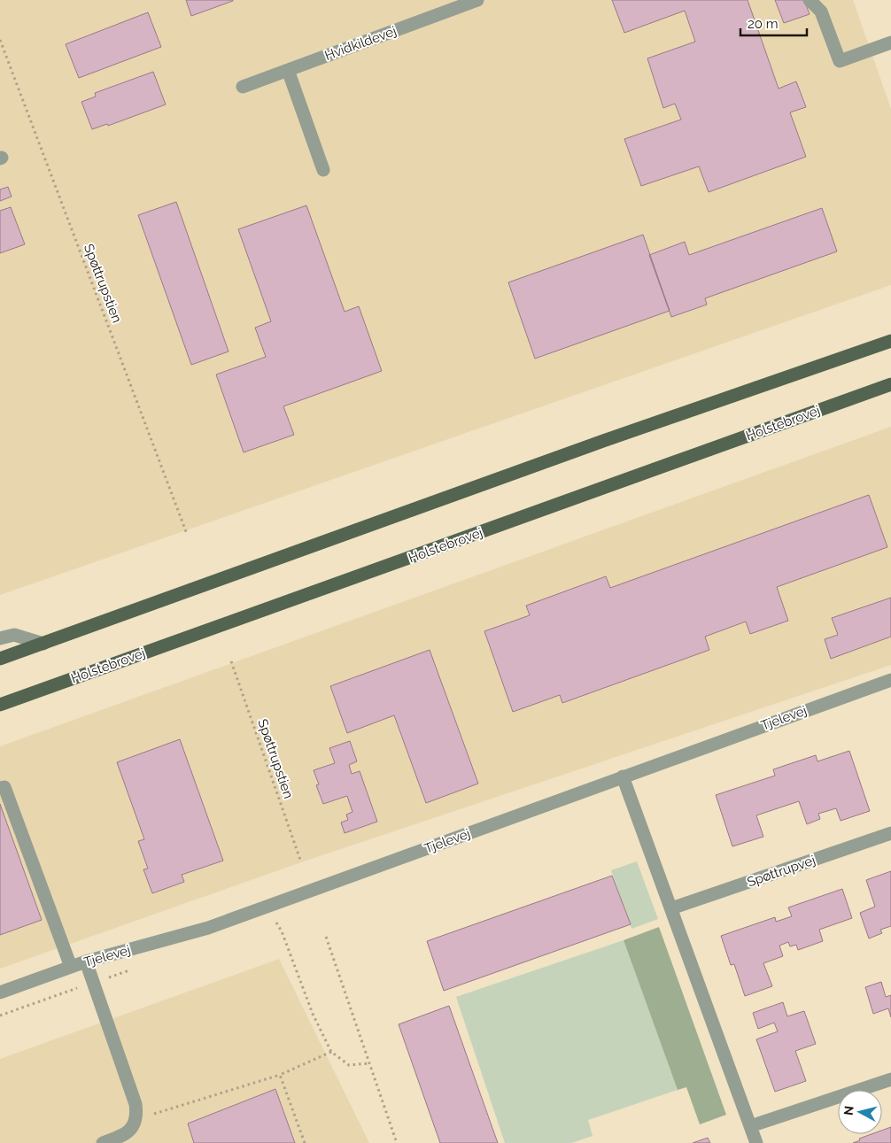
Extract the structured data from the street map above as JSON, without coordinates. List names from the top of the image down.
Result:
{
  "streets": {
    "main road": ["Holstebrovej"],
    "street": ["Hvidkildevej", "Tjelevej", "Spøttrupvej"],
    "path": ["Spøttrupstien"]
  },
  "scale_bar": "20 m",
  "north": "left"
}
